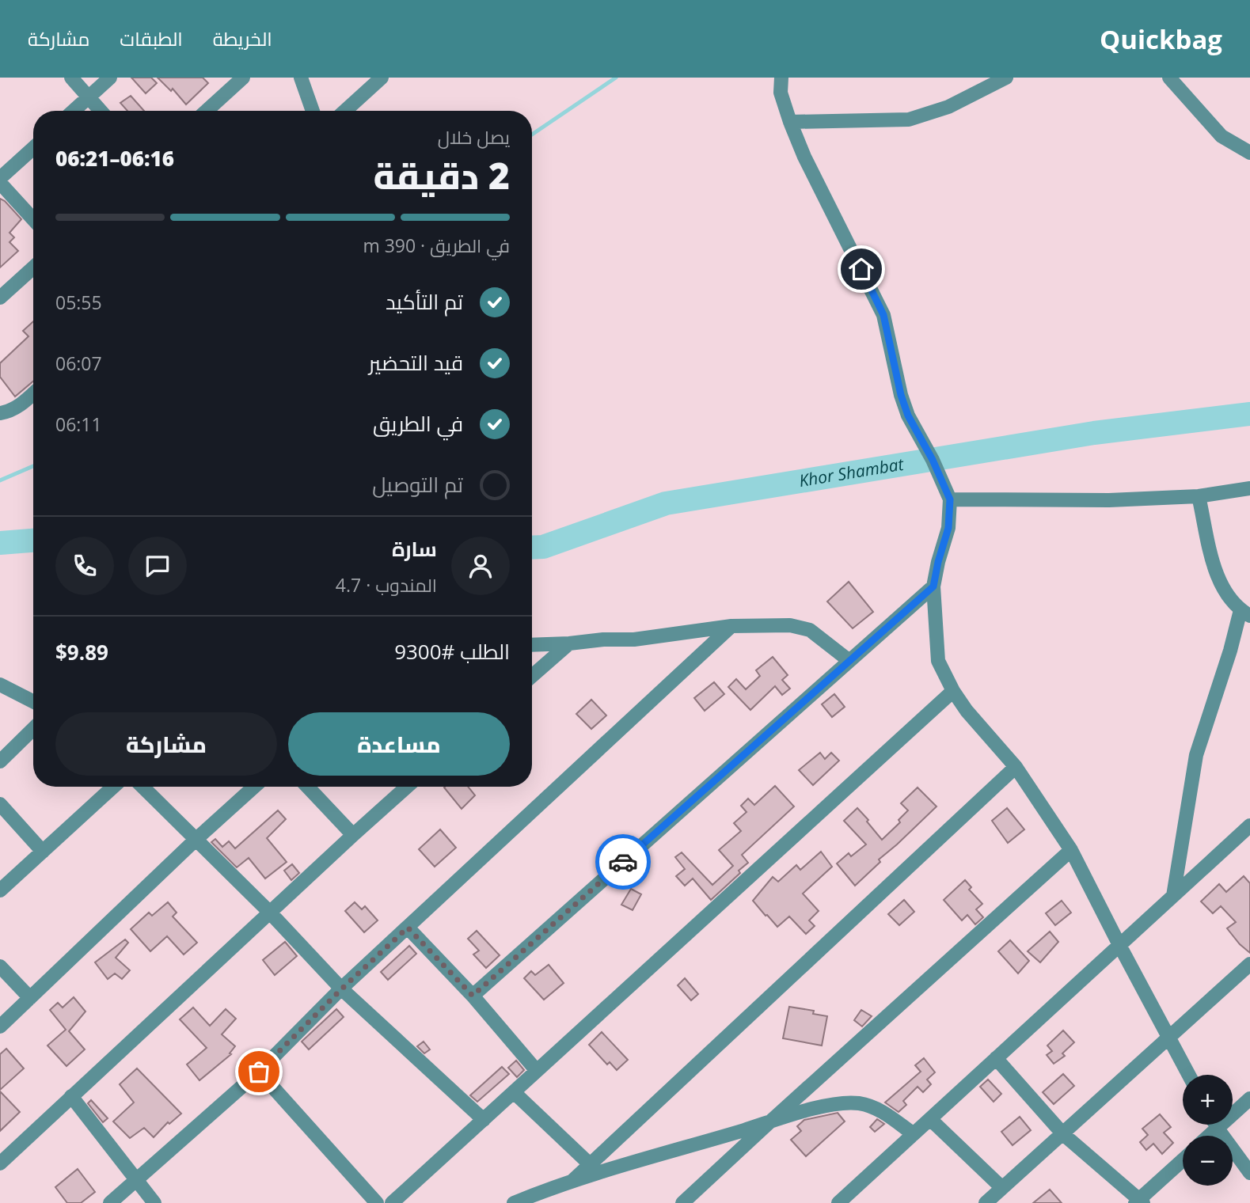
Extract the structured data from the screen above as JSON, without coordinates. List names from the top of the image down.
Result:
{
  "water": ["Khor Shambat"],
  "page": {
    "header": "Quickbag",
    "nav": ["الخريطة", "الطبقات", "مشاركة"],
    "heading": ["2 دقيقة", "يصل خلال", "06:16–06:21"],
    "panel": [
      "سارة",
      "المندوب · 4.7",
      "الطلب #9300",
      "$9.89"
    ],
    "bar": "في الطريق · 390 m",
    "list": [
      ["تم التأكيد", "05:55"],
      ["قيد التحضير", "06:07"],
      ["في الطريق", "06:11"],
      "تم التوصيل"
    ],
    "buttons": ["مساعدة", "مشاركة"],
    "map_buttons": ["+", "−"]
  }
}
